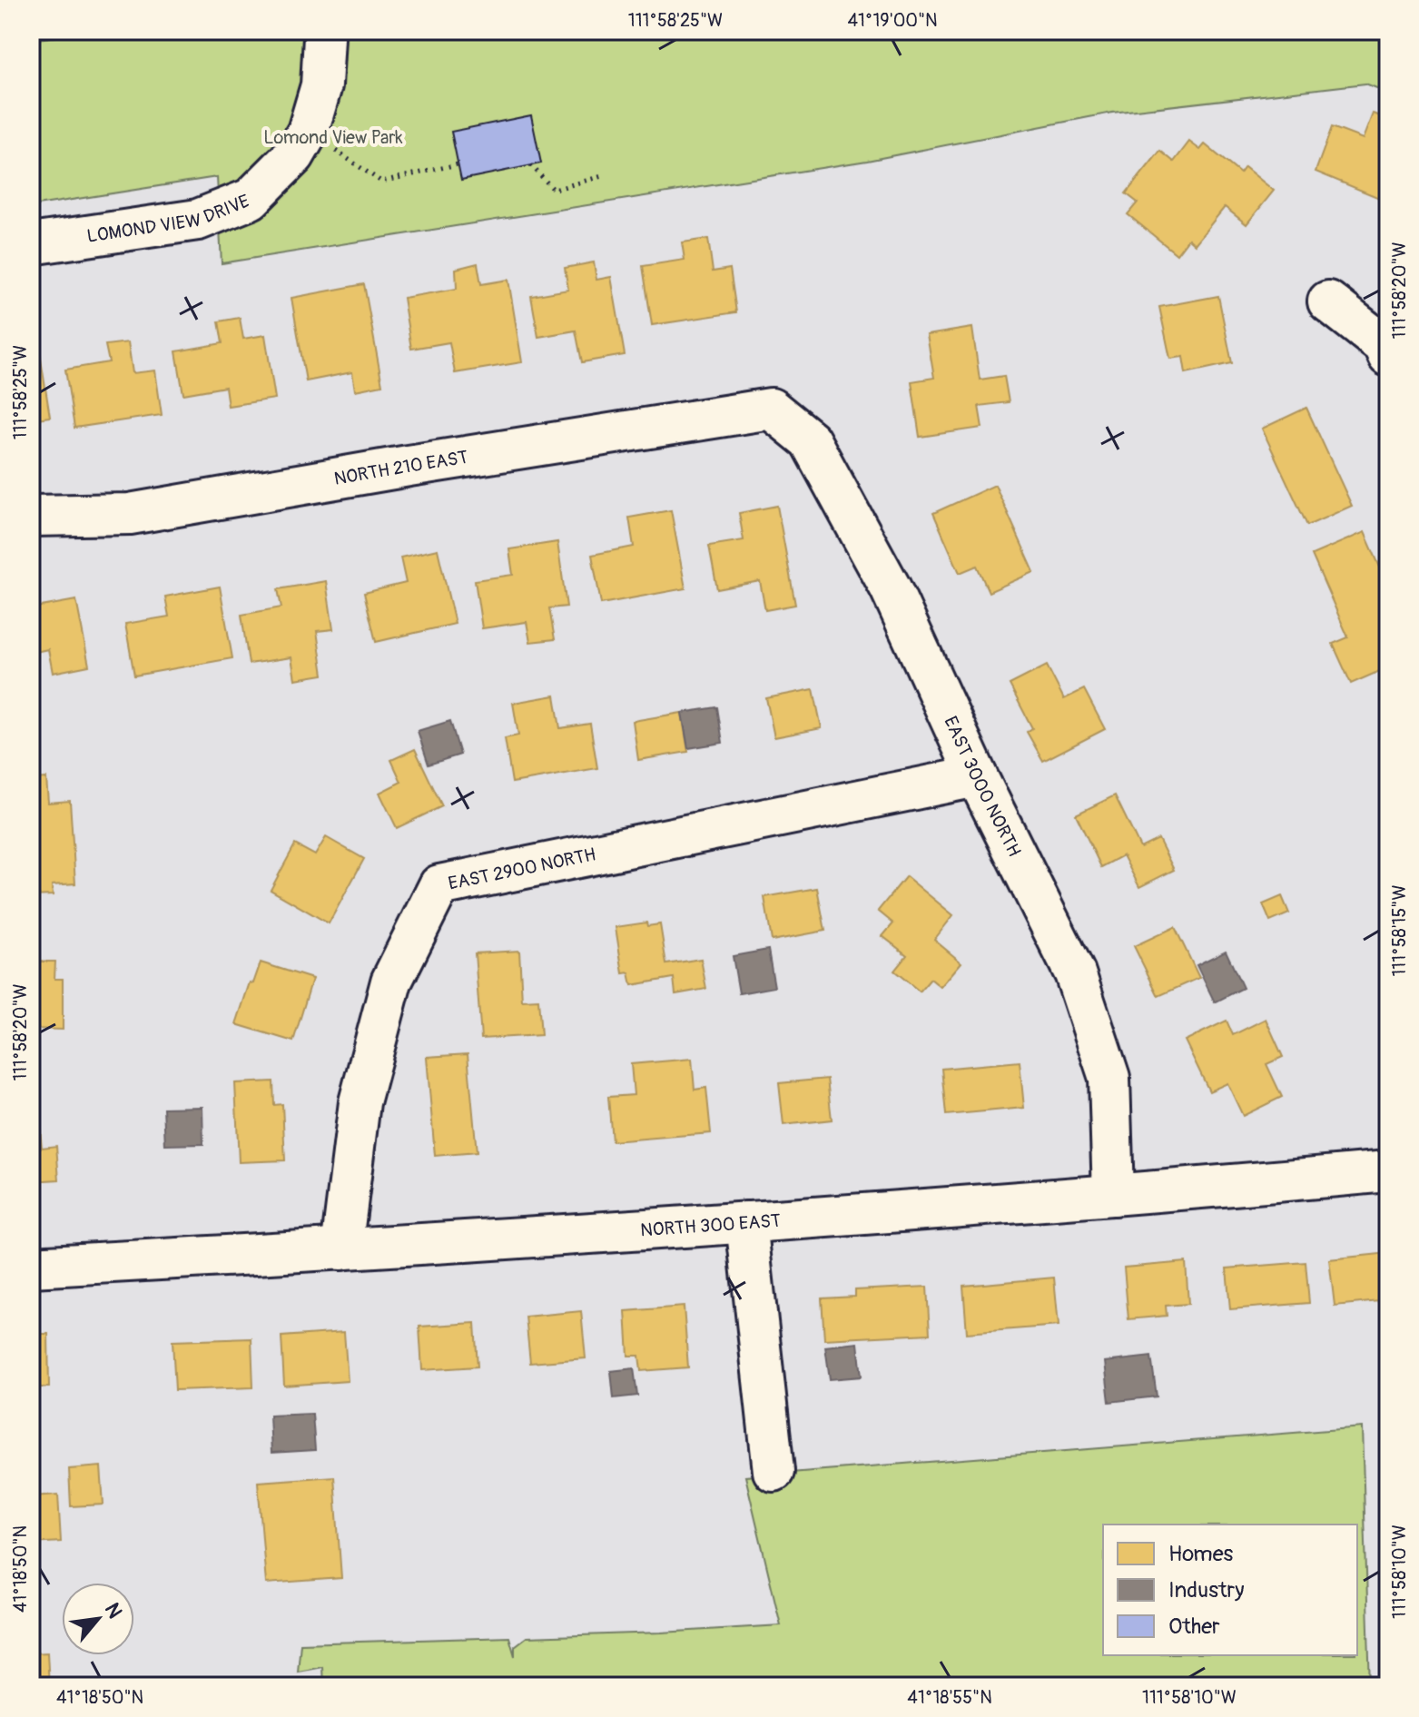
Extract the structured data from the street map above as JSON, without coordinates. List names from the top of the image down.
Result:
{
  "streets": {
    "street": [
      "LOMOND VIEW DRIVE",
      "NORTH 210 EAST",
      "EAST 3000 NORTH",
      "EAST 2900 NORTH",
      "NORTH 300 EAST"
    ]
  },
  "crossings": [
    ["NORTH 210 EAST", "EAST 3000 NORTH"],
    ["EAST 3000 NORTH", "EAST 2900 NORTH"],
    ["EAST 3000 NORTH", "NORTH 300 EAST"],
    ["EAST 2900 NORTH", "NORTH 300 EAST"]
  ],
  "parks": ["Lomond View Park"],
  "legend": ["Homes", "Industry", "Other"],
  "north": "top right",
  "coordinates": [
    "111°58'25\"W",
    "41°19'00\"N",
    "111°58'20\"W",
    "111°58'15\"W",
    "41°18'50\"N",
    "111°58'10\"W",
    "41°18'55\"N"
  ]
}
